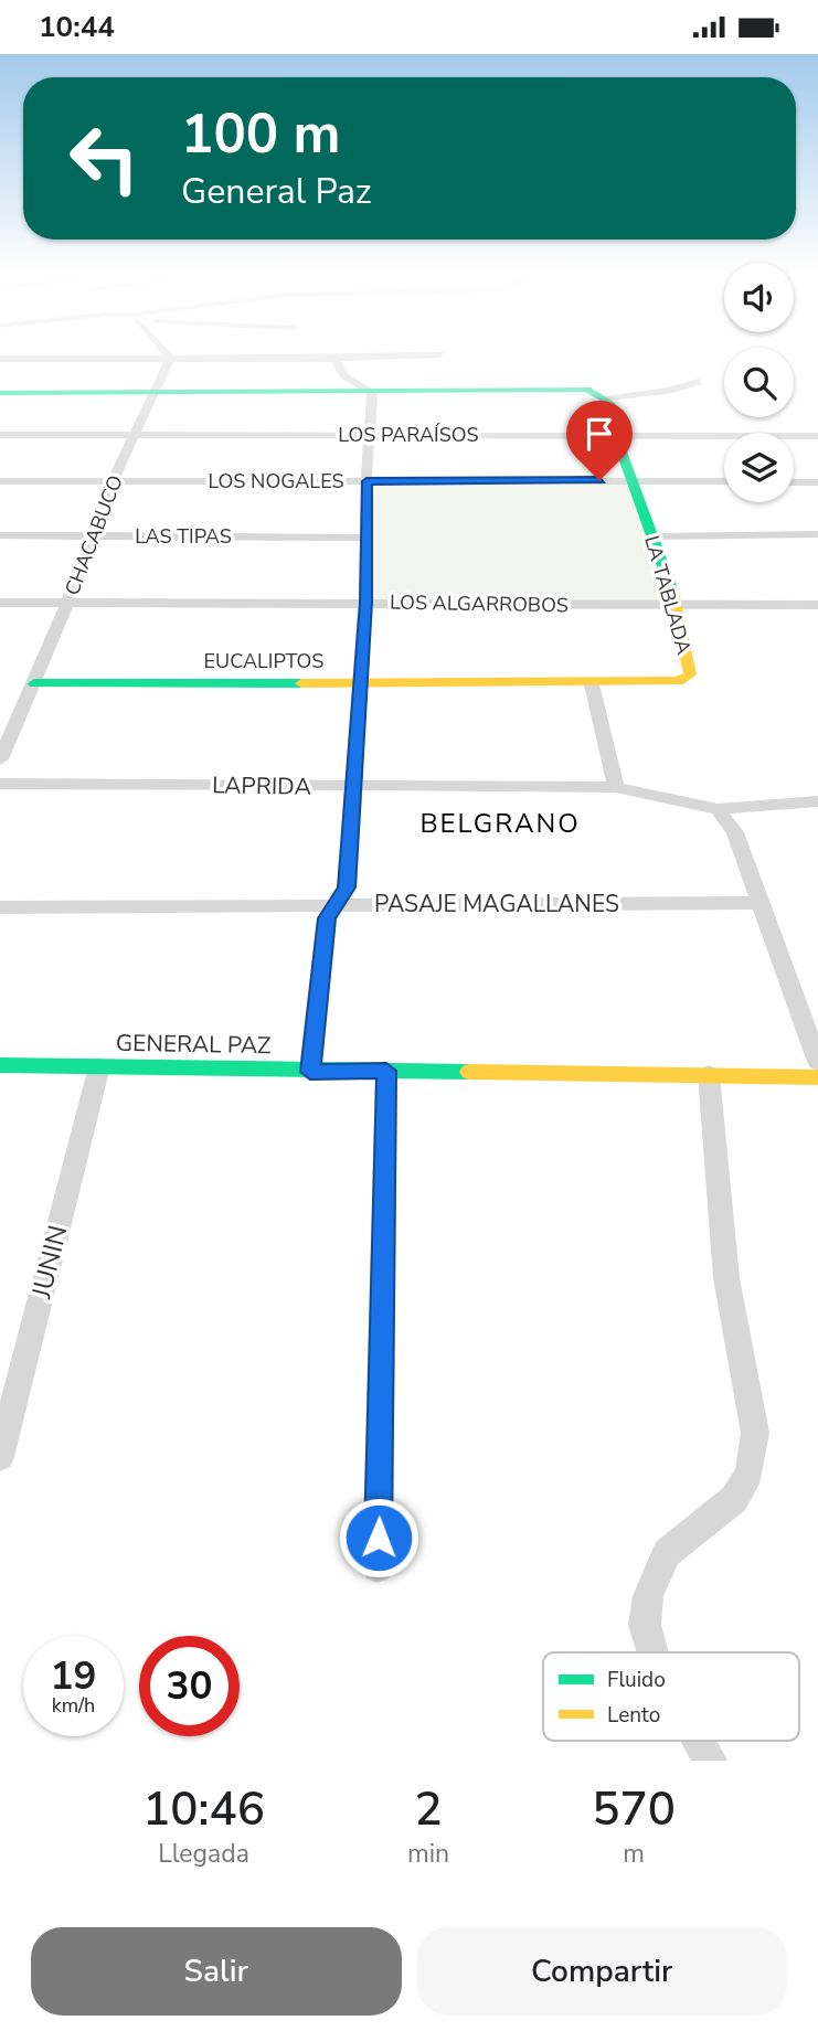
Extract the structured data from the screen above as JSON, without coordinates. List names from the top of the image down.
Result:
{
  "streets": {
    "street": [
      "LOS PARAÍSOS",
      "LOS NOGALES",
      "CHACABUCO",
      "LAS TIPAS",
      "LA TABLADA",
      "LOS ALGARROBOS",
      "EUCALIPTOS",
      "LAPRIDA",
      "PASAJE MAGALLANES",
      "GENERAL PAZ",
      "JUNIN"
    ]
  },
  "crossings": [
    ["LOS PARAÍSOS", "CHACABUCO"],
    ["LOS PARAÍSOS", "LA TABLADA"],
    ["LOS NOGALES", "CHACABUCO"],
    ["LOS NOGALES", "LA TABLADA"],
    ["CHACABUCO", "LAS TIPAS"],
    ["CHACABUCO", "LOS ALGARROBOS"],
    ["CHACABUCO", "EUCALIPTOS"],
    ["LA TABLADA", "LOS ALGARROBOS"],
    ["LA TABLADA", "EUCALIPTOS"],
    ["GENERAL PAZ", "JUNIN"]
  ],
  "districts": ["BELGRANO"],
  "legend": ["Fluido", "Lento"],
  "page": {
    "status": "10:44",
    "turn": ["100 m", "General Paz"],
    "speed": "19 km/h",
    "limit": "30",
    "eta": [
      "10:46",
      "Llegada",
      "2",
      "min",
      "570",
      "m"
    ],
    "buttons": ["Salir", "Compartir"]
  }
}
